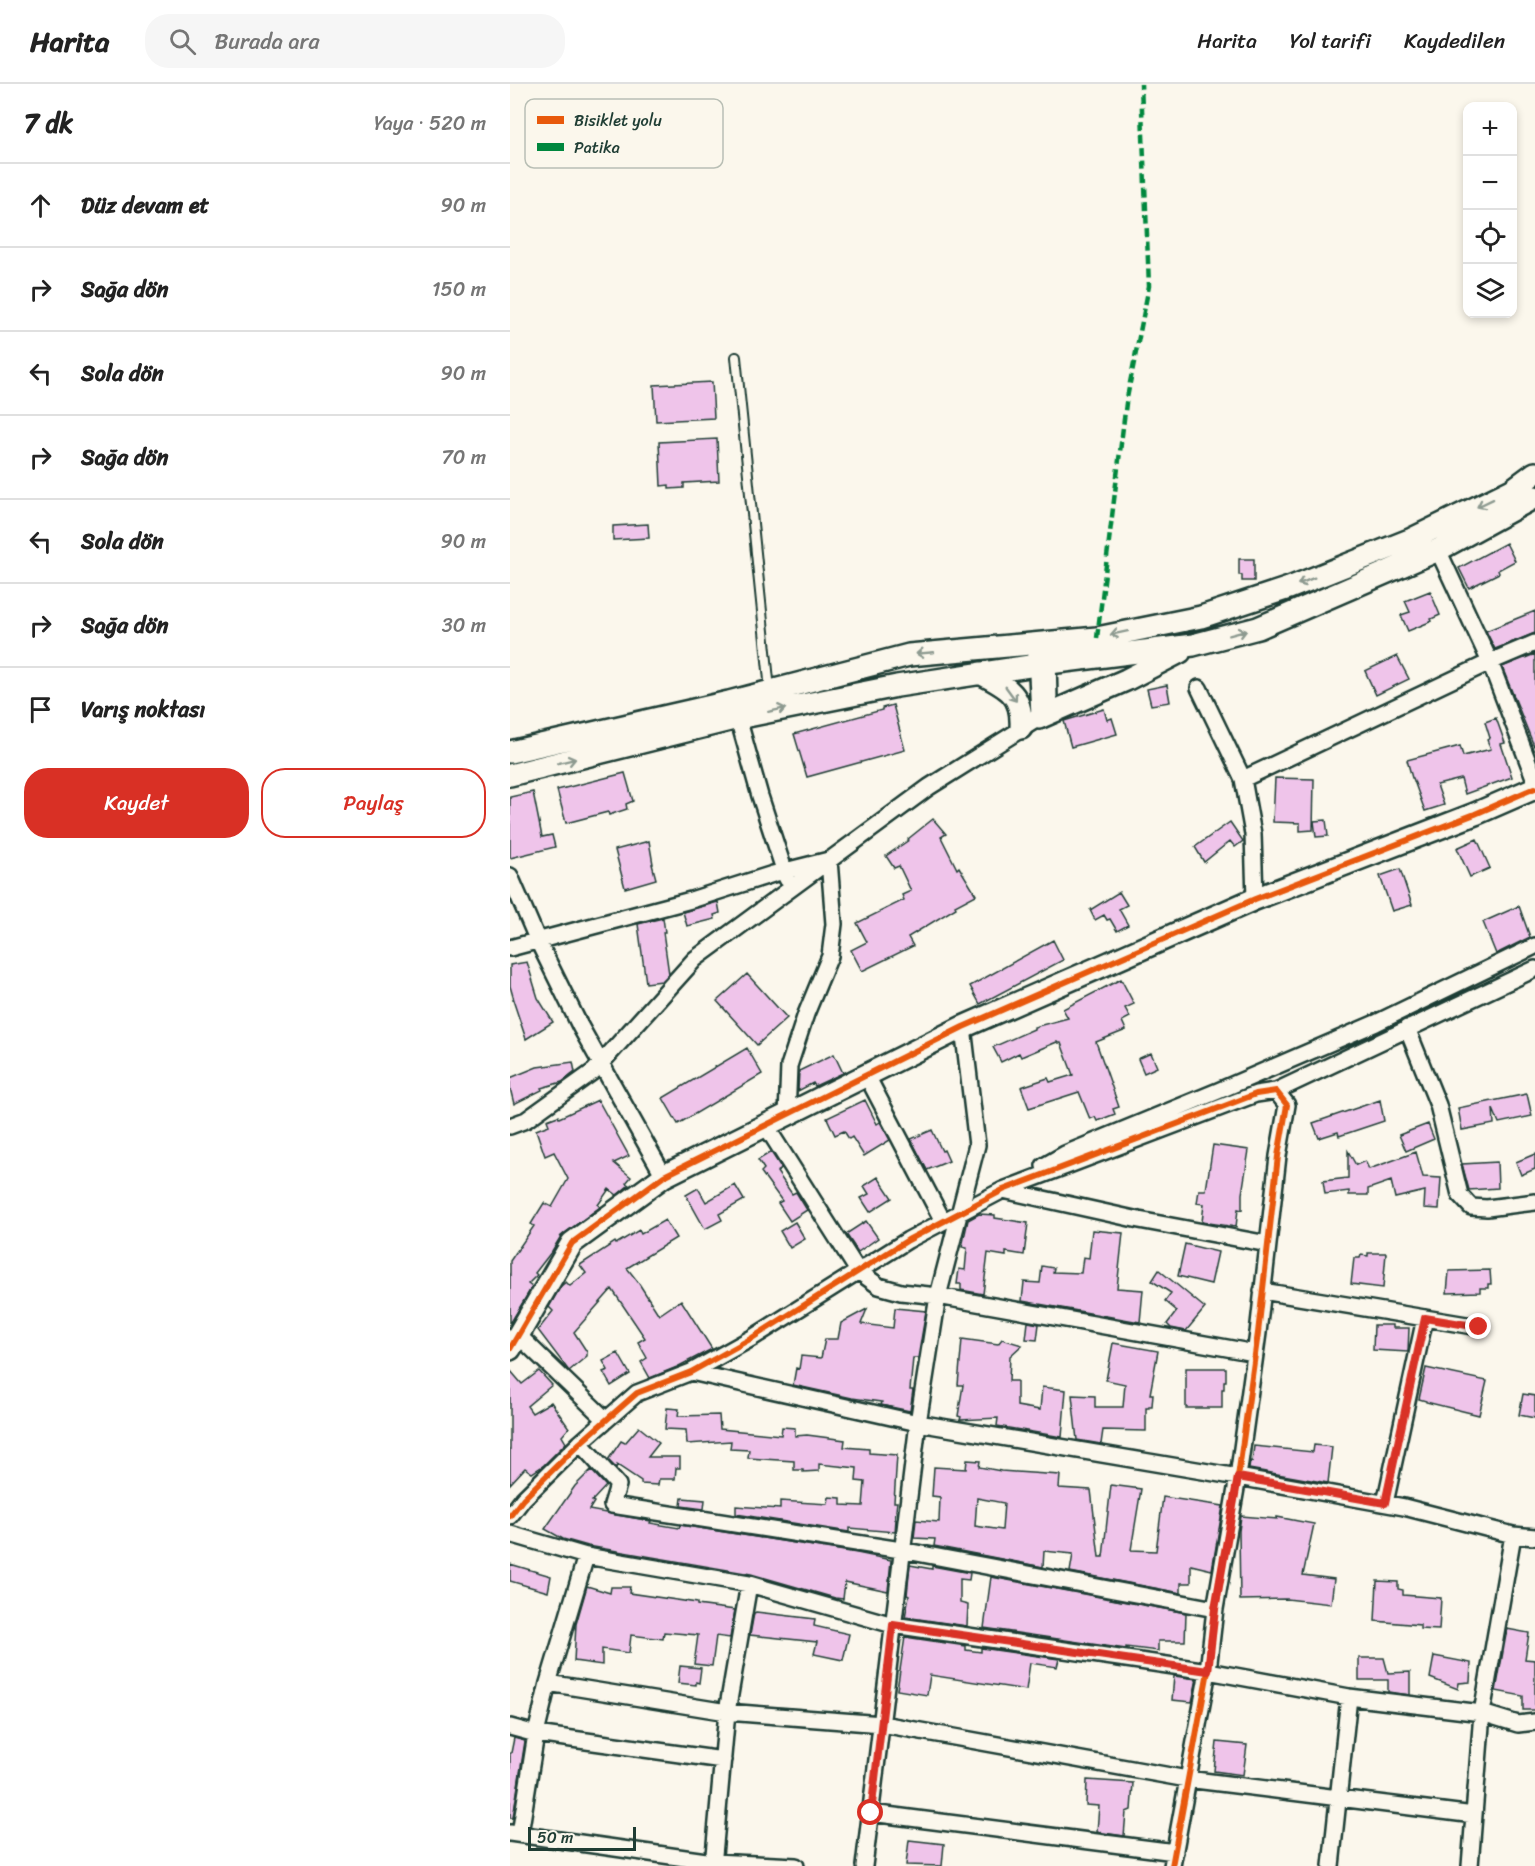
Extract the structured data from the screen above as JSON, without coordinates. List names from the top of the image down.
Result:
{
  "legend": ["Bisiklet yolu", "Patika"],
  "scale_bar": "50 m",
  "page": {
    "header": "Harita",
    "search": "Burada ara",
    "nav": ["Harita", "Yol tarifi", "Kaydedilen"],
    "heading": ["7 dk", "Yaya · 520 m"],
    "map_buttons": ["+", "−"],
    "list": [
      ["Düz devam et", "90 m"],
      ["Sağa dön", "150 m"],
      ["Sola dön", "90 m"],
      ["Sağa dön", "70 m"],
      ["Sola dön", "90 m"],
      ["Sağa dön", "30 m"],
      "Varış noktası"
    ],
    "buttons": ["Kaydet", "Paylaş"],
    "scale": "50 m"
  }
}
